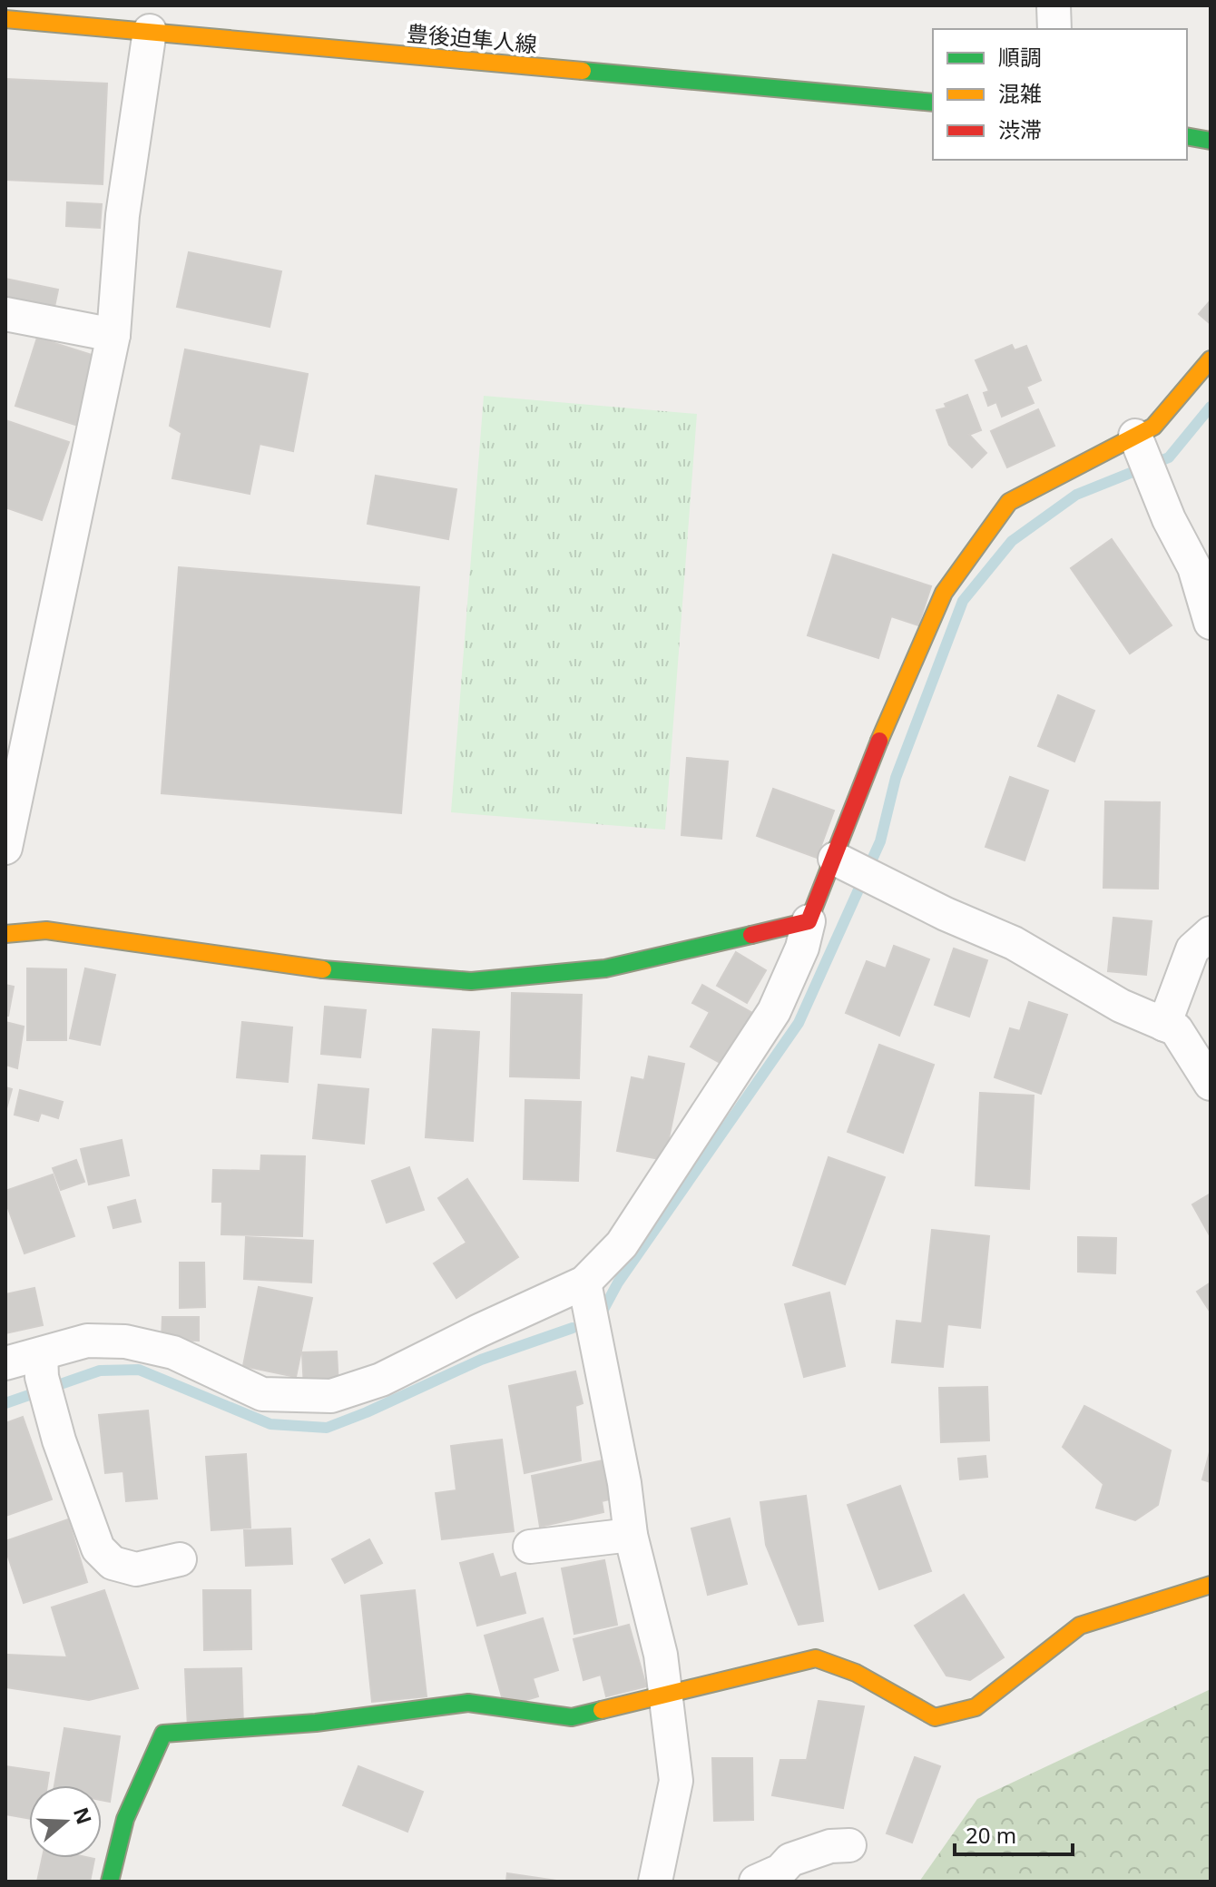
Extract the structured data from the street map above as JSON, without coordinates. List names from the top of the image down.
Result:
{
  "streets": {
    "street": ["豊後迫隼人線"]
  },
  "legend": ["順調", "混雑", "渋滞"],
  "scale_bar": "20 m",
  "north": "right"
}
